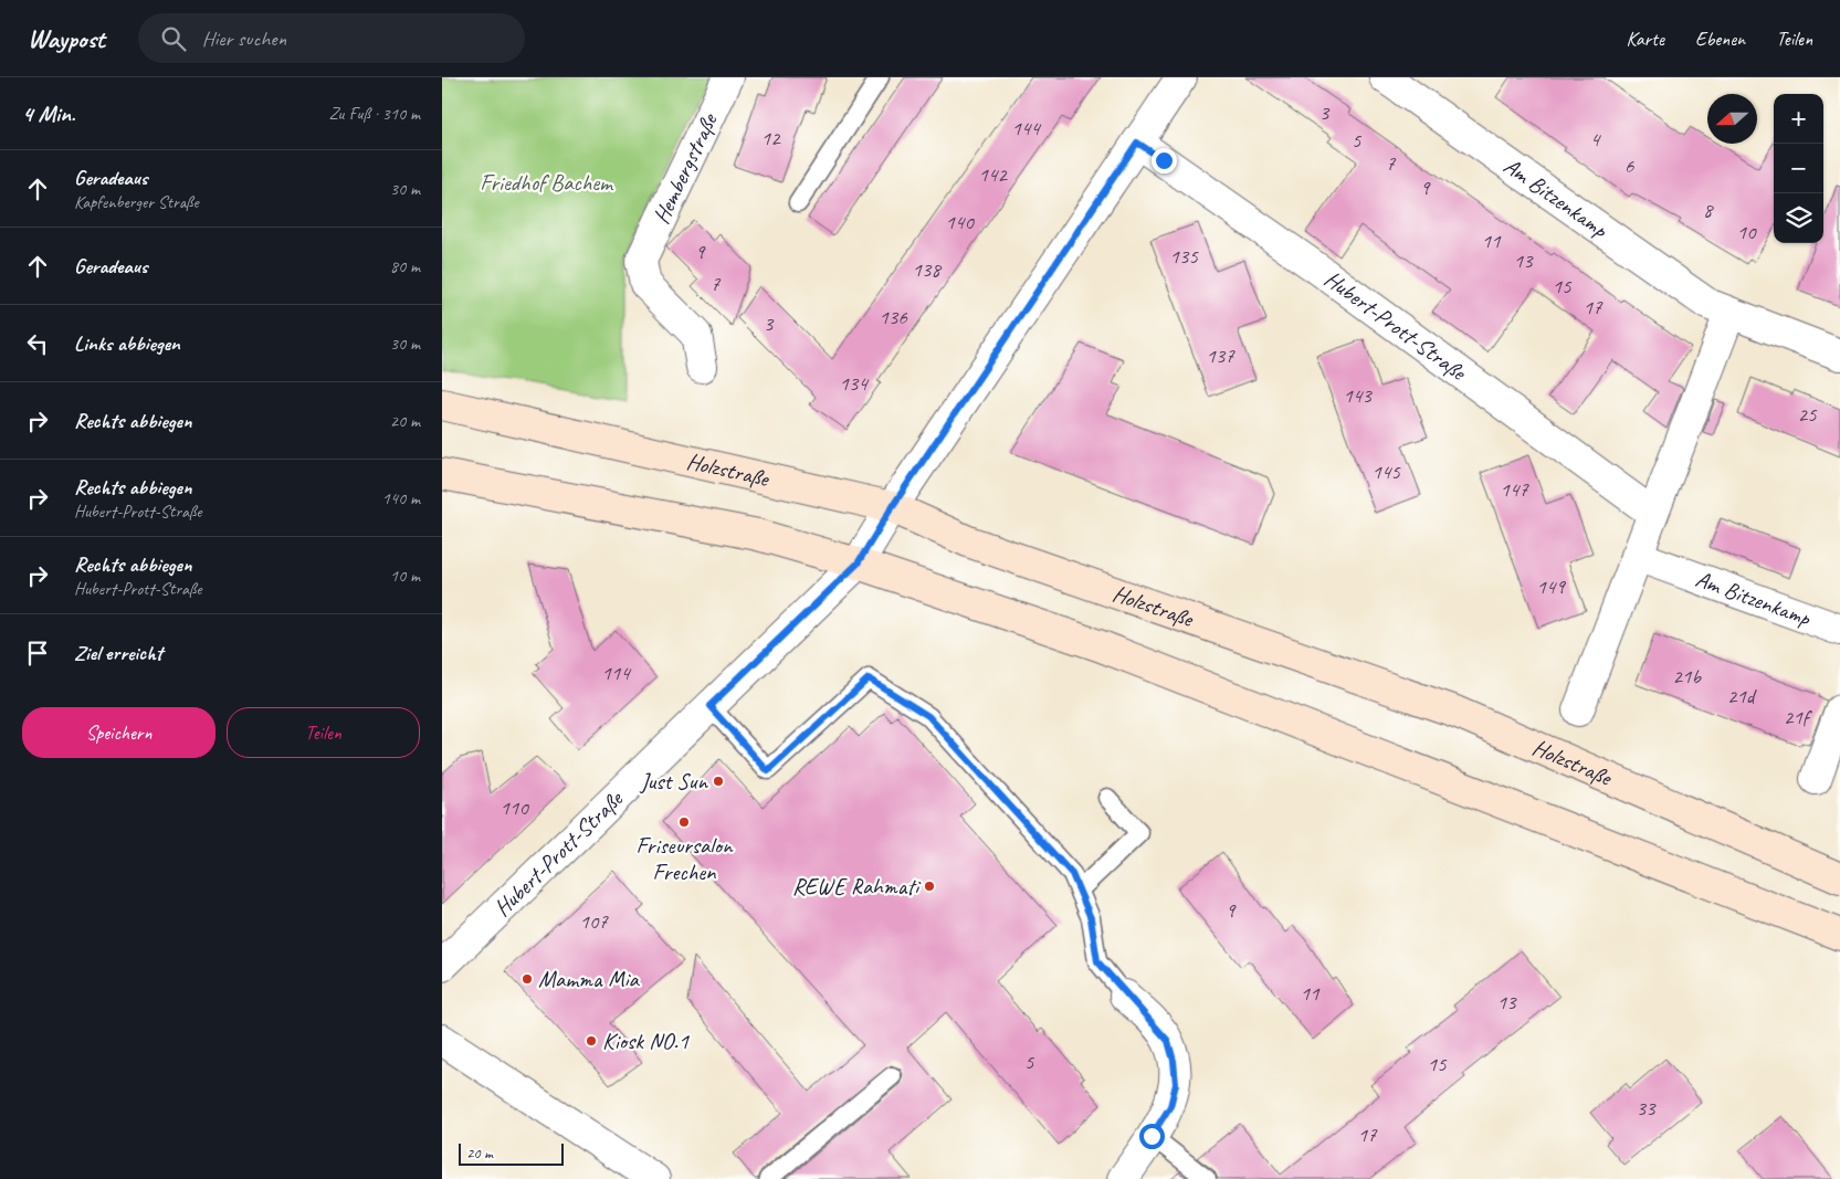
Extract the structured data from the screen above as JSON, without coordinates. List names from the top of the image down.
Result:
{
  "streets": {
    "main road": ["Holzstraße"],
    "street": ["Hembergstraße", "Am Bitzenkamp", "Hubert-Prott-Straße"]
  },
  "crossings": [
    ["Hubert-Prott-Straße", "Holzstraße"]
  ],
  "parks": ["Friedhof Bachem"],
  "places": [
    "Just Sun",
    "Friseursalon Frechen",
    "REWE Rahmati",
    "Mamma Mia",
    "Kiosk NO.1"
  ],
  "house_numbers": [
    "3",
    "144",
    "12",
    "4",
    "5",
    "7",
    "6",
    "142",
    "9",
    "8",
    "140",
    "10",
    "11",
    "9",
    "135",
    "13",
    "138",
    "7",
    "15",
    "17",
    "136",
    "3",
    "137",
    "134",
    "143",
    "25",
    "145",
    "147",
    "149",
    "114",
    "21b",
    "21d",
    "21f",
    "110",
    "9",
    "107",
    "11",
    "13",
    "5",
    "15",
    "33",
    "17"
  ],
  "scale_bar": "20 m",
  "north": "left",
  "page": {
    "header": "Waypost",
    "search": "Hier suchen",
    "nav": ["Karte", "Ebenen", "Teilen"],
    "heading": ["4 Min.", "Zu Fuß · 310 m"],
    "map_buttons": ["+", "−"],
    "list": [
      ["Geradeaus", "Kapfenberger Straße", "30 m"],
      ["Geradeaus", "80 m"],
      ["Links abbiegen", "30 m"],
      ["Rechts abbiegen", "20 m"],
      ["Rechts abbiegen", "Hubert-Prott-Straße", "140 m"],
      ["Rechts abbiegen", "Hubert-Prott-Straße", "10 m"],
      "Ziel erreicht"
    ],
    "buttons": ["Speichern", "Teilen"],
    "scale": "20 m"
  }
}
